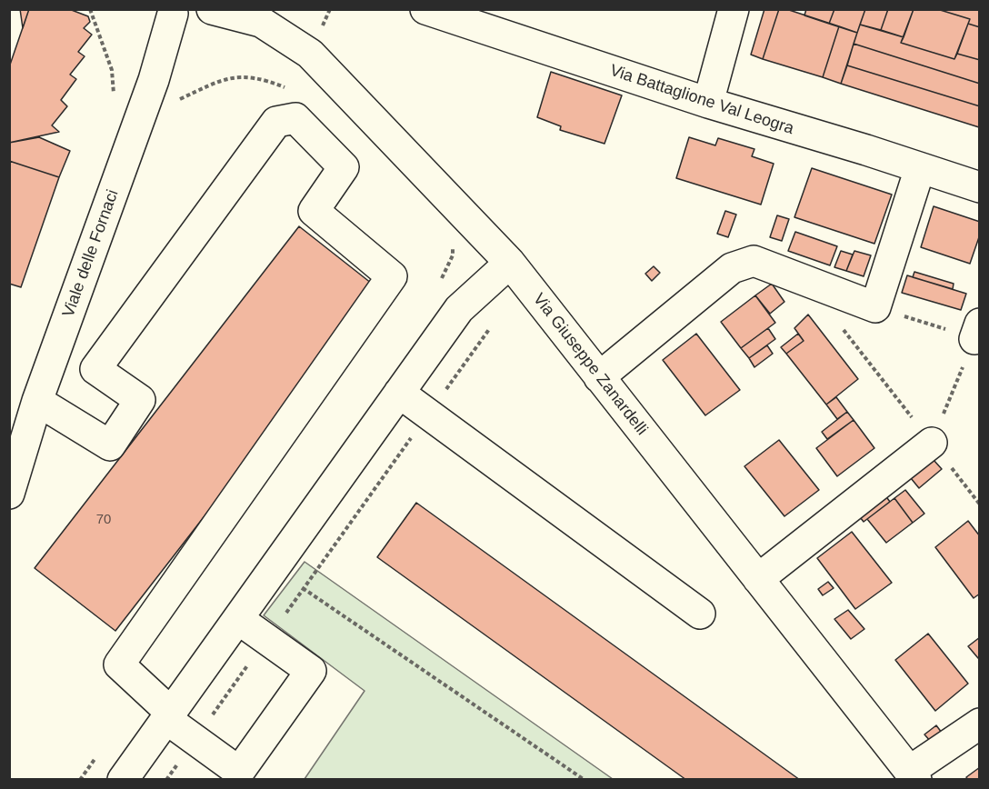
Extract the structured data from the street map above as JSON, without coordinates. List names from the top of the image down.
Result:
{
  "streets": {
    "street": ["Via Battaglione Val Leogra", "Viale delle Fornaci", "Via Giuseppe Zanardelli"]
  },
  "house_numbers": ["70"]
}
